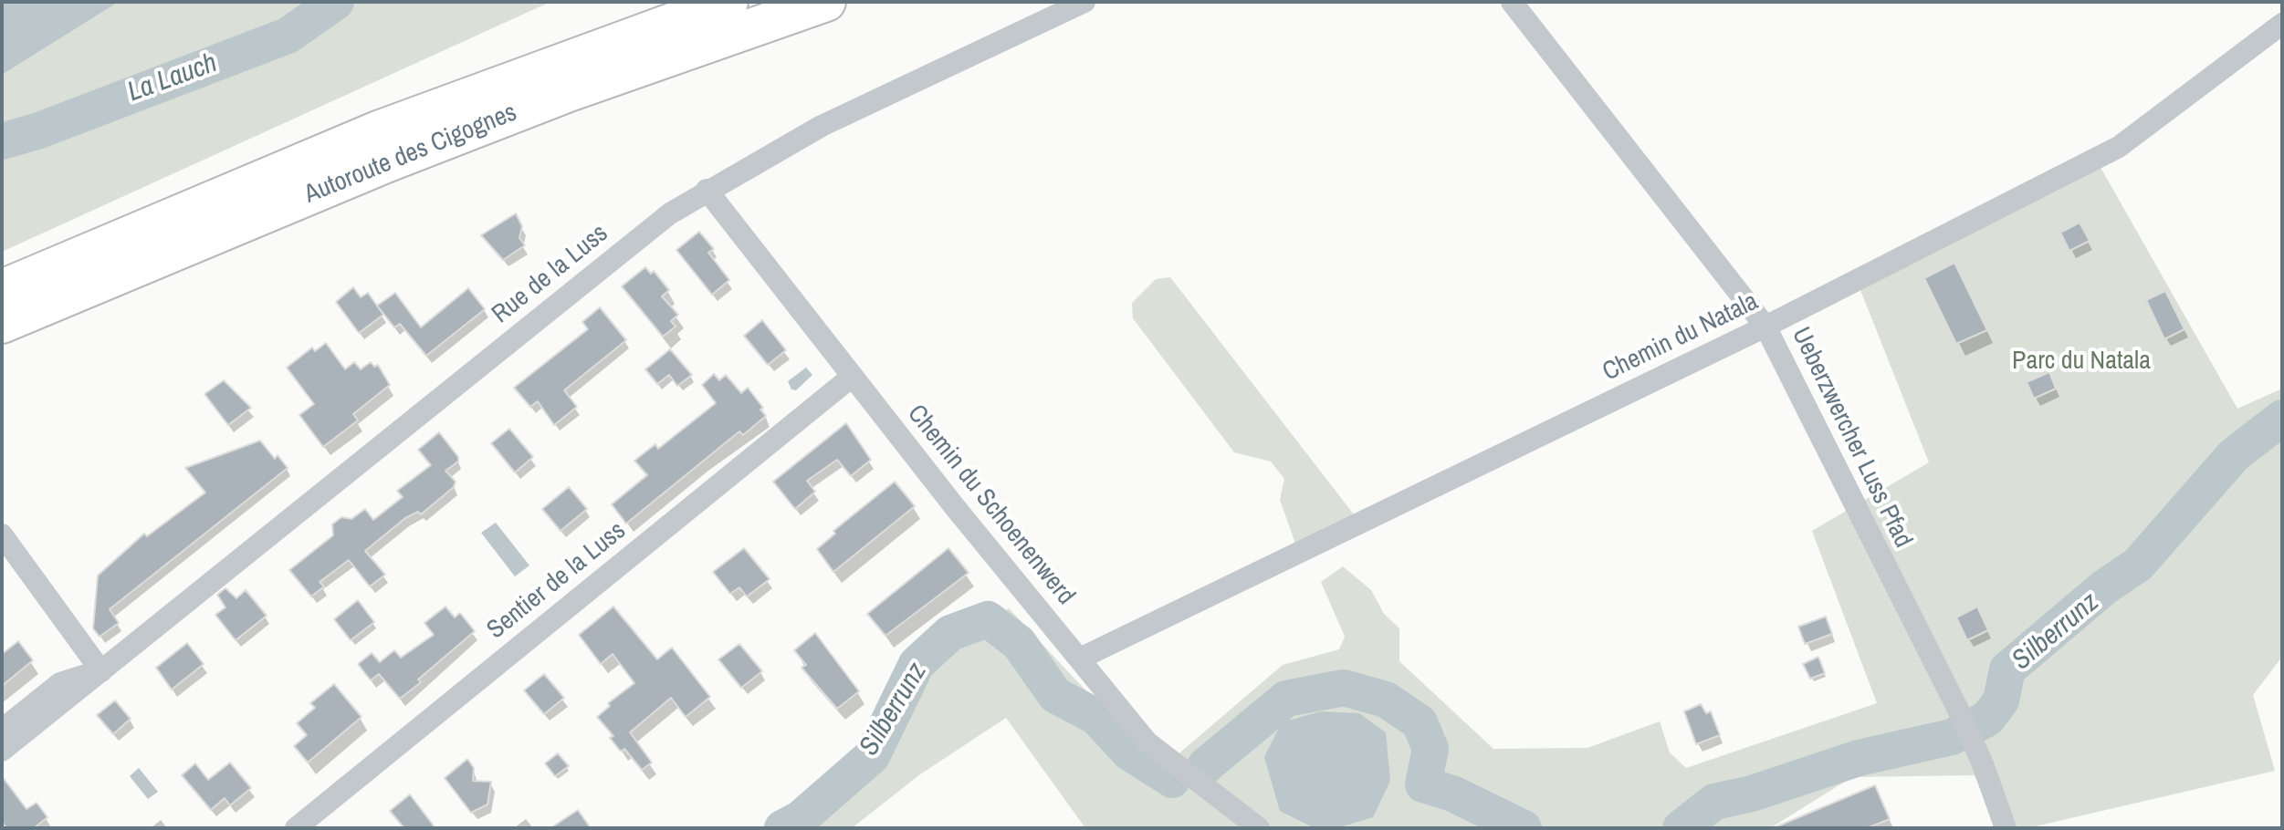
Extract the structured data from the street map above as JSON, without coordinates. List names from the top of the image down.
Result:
{
  "streets": {
    "highway": ["Autoroute des Cigognes"],
    "street": [
      "Rue de la Luss",
      "Chemin du Natala",
      "Ueberzwercher Luss Pfad",
      "Chemin du Schoenenwerd",
      "Sentier de la Luss"
    ]
  },
  "crossings": [
    ["Rue de la Luss", "Chemin du Schoenenwerd"],
    ["Chemin du Natala", "Ueberzwercher Luss Pfad"],
    ["Chemin du Natala", "Chemin du Schoenenwerd"],
    ["Chemin du Schoenenwerd", "Sentier de la Luss"]
  ],
  "water": ["La Lauch", "Silberrunz"],
  "parks": ["Parc du Natala"]
}
